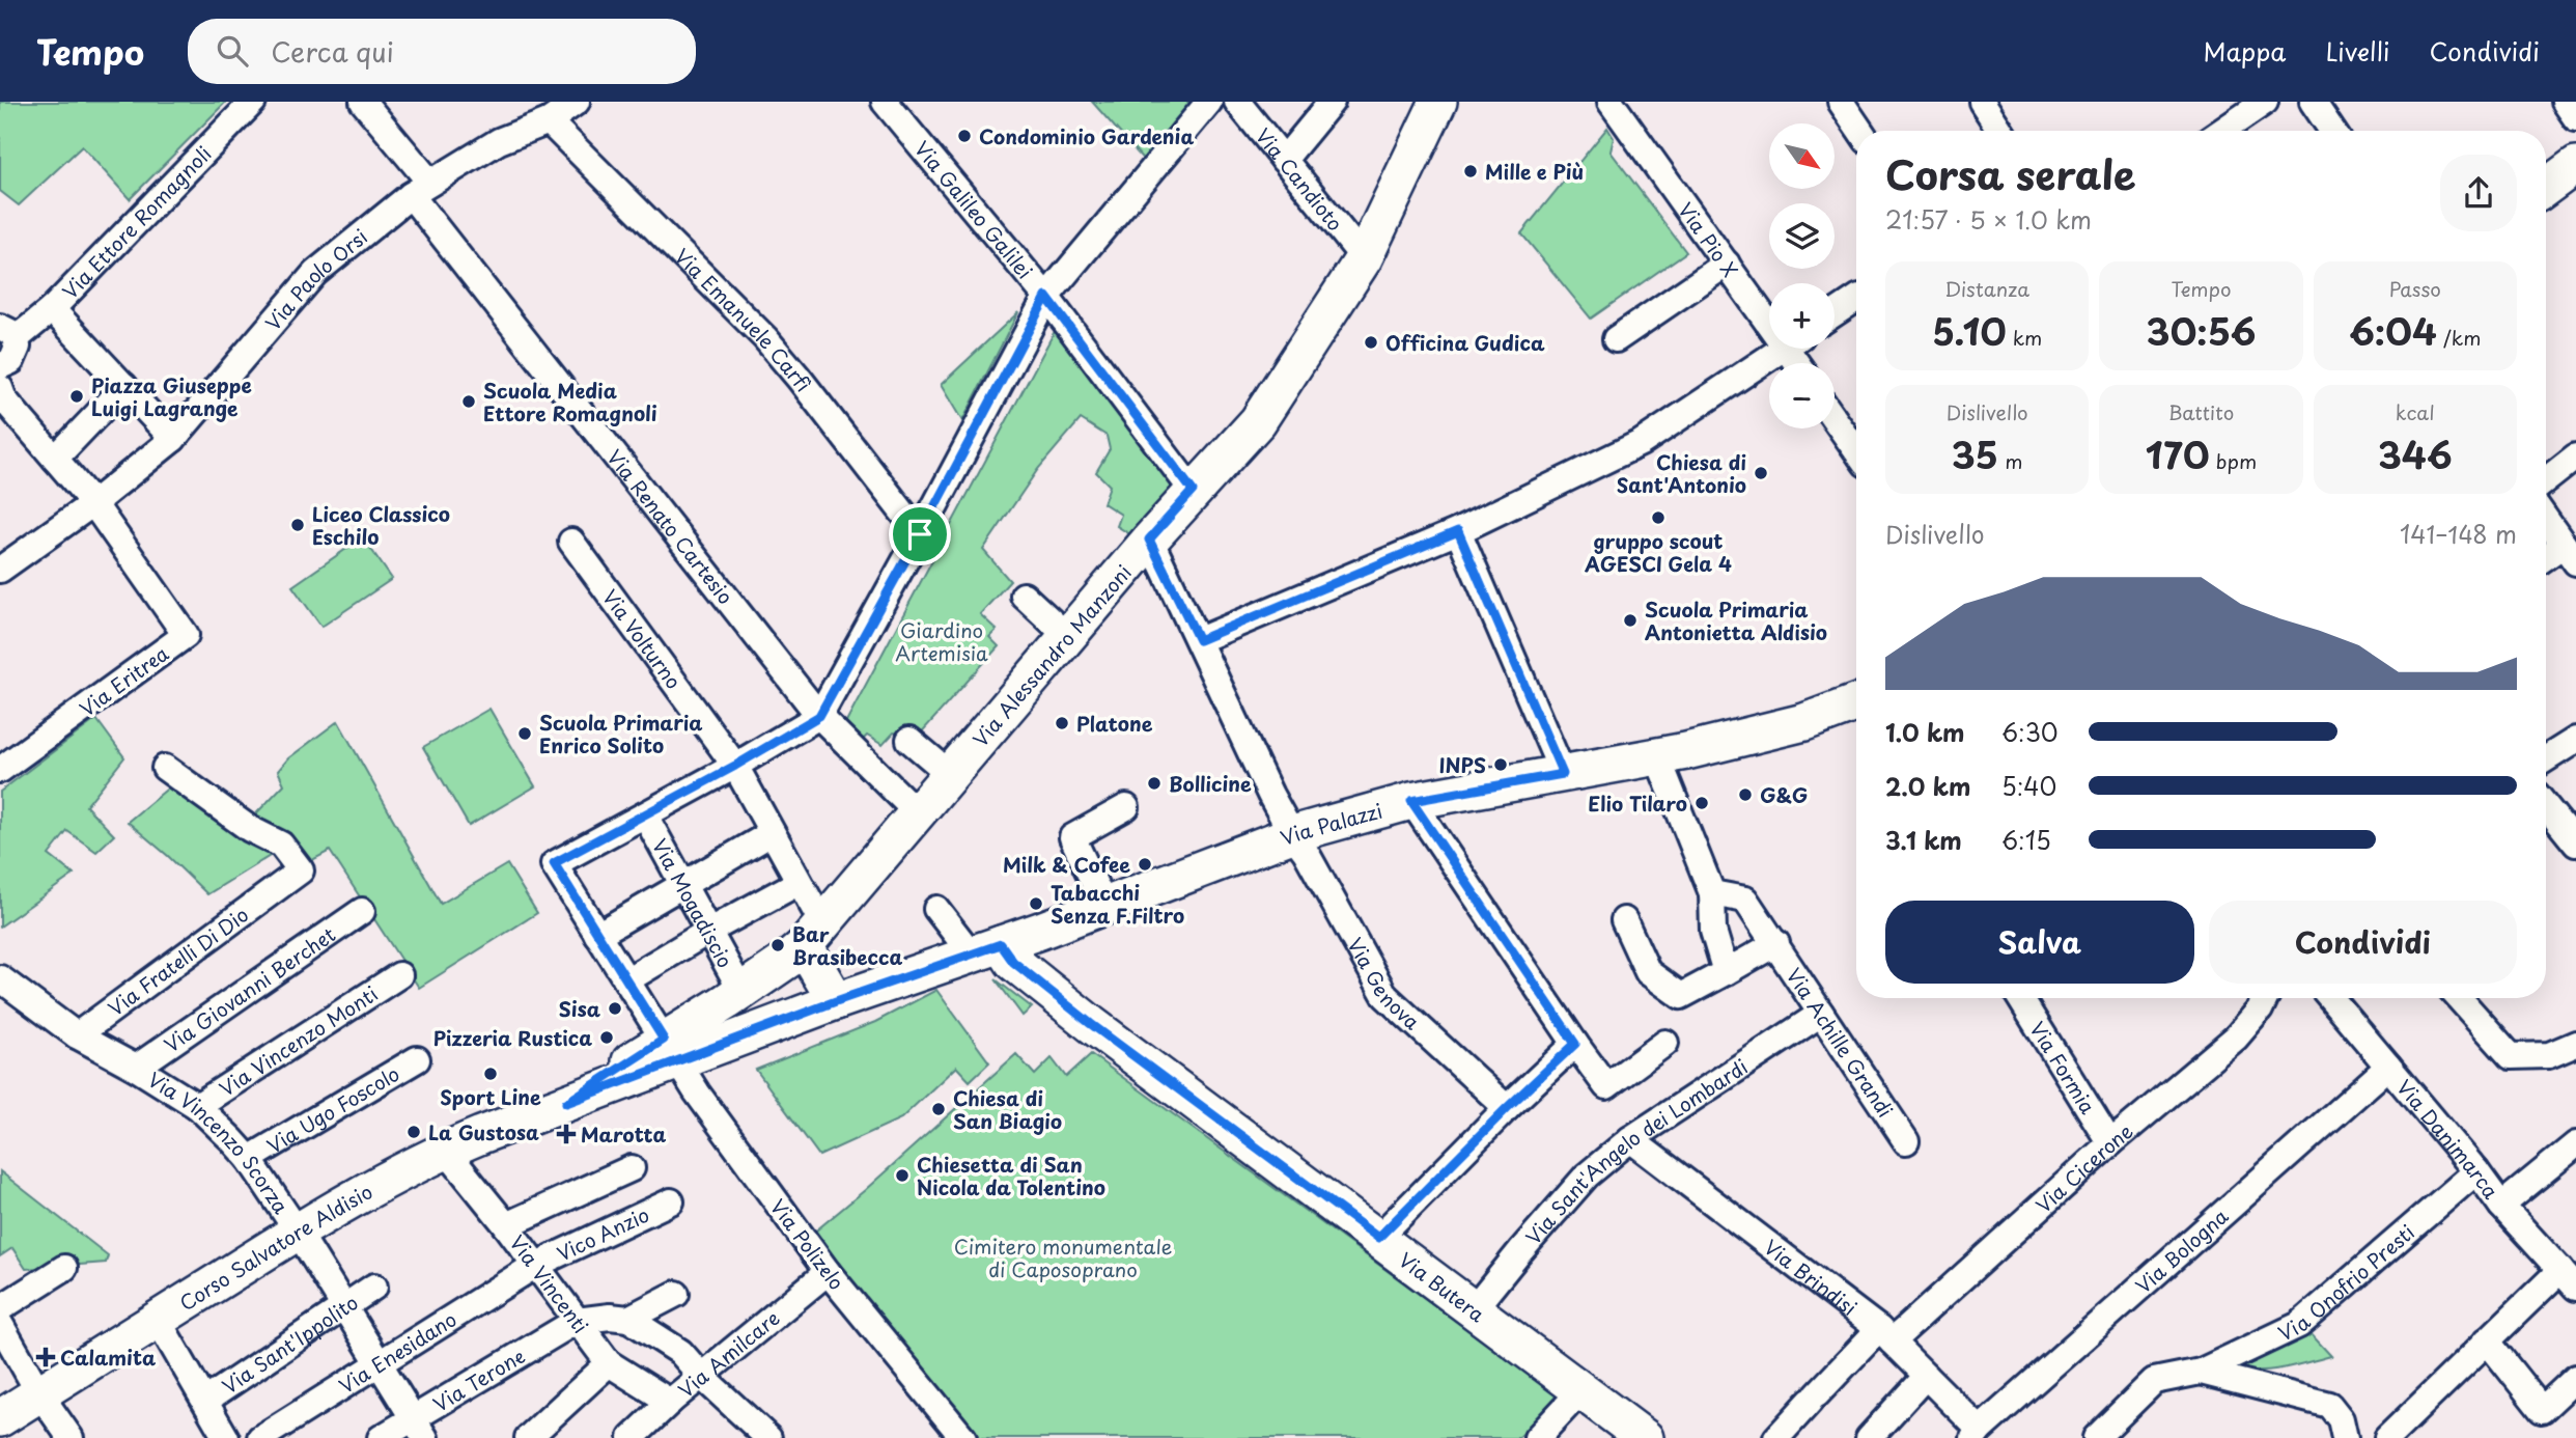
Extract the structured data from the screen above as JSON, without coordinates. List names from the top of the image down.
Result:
{
  "streets": {
    "street": [
      "Via Candioto",
      "Via Galileo Galilei",
      "Via Ettore Romagnoli",
      "Via Pio X",
      "Via Paolo Orsi",
      "Via Emanuele Carfì",
      "Via Renato Cartesio",
      "Via Volturno",
      "Via Alessandro Manzoni",
      "Via Eritrea",
      "Via Palazzi",
      "Via Mogadiscio",
      "Via Fratelli Di Dio",
      "Via Genova",
      "Via Giovanni Berchet",
      "Via Vincenzo Monti",
      "Via Achille Grandi",
      "Via Formia",
      "Via Ugo Foscolo",
      "Via Danimarca",
      "Via Vincenzo Scorza",
      "Via Sant'Angelo dei Lombardi",
      "Via Cicerone",
      "Vico Anzio",
      "Via Polizelo",
      "Corso Salvatore Aldisio",
      "Via Bologna",
      "Via Brindisi",
      "Via Onofrio Presti",
      "Via Vincenti",
      "Via Butera",
      "Via Sant'Ippolito",
      "Via Enesidano",
      "Via Amilcare",
      "Via Terone"
    ]
  },
  "crossings": [
    ["Via Candioto", "Via Alessandro Manzoni"],
    ["Via Galileo Galilei", "Via Alessandro Manzoni"],
    ["Via Paolo Orsi", "Via Emanuele Carfì"],
    ["Via Paolo Orsi", "Via Renato Cartesio"],
    ["Via Paolo Orsi", "Via Eritrea"],
    ["Via Renato Cartesio", "Via Alessandro Manzoni"],
    ["Via Volturno", "Via Alessandro Manzoni"],
    ["Via Alessandro Manzoni", "Via Palazzi"],
    ["Via Alessandro Manzoni", "Via Mogadiscio"],
    ["Via Alessandro Manzoni", "Via Genova"],
    ["Via Alessandro Manzoni", "Via Polizelo"],
    ["Via Alessandro Manzoni", "Corso Salvatore Aldisio"],
    ["Via Palazzi", "Via Genova"],
    ["Via Palazzi", "Via Polizelo"],
    ["Via Palazzi", "Corso Salvatore Aldisio"],
    ["Via Palazzi", "Via Butera"],
    ["Via Mogadiscio", "Via Polizelo"],
    ["Via Fratelli Di Dio", "Via Vincenzo Scorza"],
    ["Via Giovanni Berchet", "Via Vincenzo Scorza"],
    ["Via Vincenzo Monti", "Via Vincenzo Scorza"],
    ["Via Achille Grandi", "Via Sant'Angelo dei Lombardi"],
    ["Via Formia", "Via Cicerone"],
    ["Via Ugo Foscolo", "Via Vincenzo Scorza"],
    ["Via Danimarca", "Via Bologna"],
    ["Via Danimarca", "Via Onofrio Presti"],
    ["Via Vincenzo Scorza", "Corso Salvatore Aldisio"],
    ["Via Vincenzo Scorza", "Via Sant'Ippolito"],
    ["Via Vincenzo Scorza", "Via Enesidano"],
    ["Via Vincenzo Scorza", "Via Terone"],
    ["Via Sant'Angelo dei Lombardi", "Via Brindisi"],
    ["Via Sant'Angelo dei Lombardi", "Via Butera"],
    ["Via Cicerone", "Via Brindisi"],
    ["Vico Anzio", "Via Vincenti"],
    ["Vico Anzio", "Via Enesidano"],
    ["Via Polizelo", "Corso Salvatore Aldisio"],
    ["Via Polizelo", "Via Amilcare"],
    ["Corso Salvatore Aldisio", "Via Vincenti"],
    ["Via Bologna", "Via Brindisi"],
    ["Via Vincenti", "Via Enesidano"],
    ["Via Vincenti", "Via Amilcare"],
    ["Via Vincenti", "Via Terone"]
  ],
  "parks": ["Giardino Artemisia", "Cimitero monumentale di Caposoprano"],
  "places": {
    "other": [
      "Condominio Gardenia",
      "Mille e Più",
      "Officina Gudica",
      "Piazza Giuseppe Luigi Lagrange",
      "Scuola Media Ettore Romagnoli",
      "Chiesa di Sant'Antonio",
      "gruppo scout AGESCI Gela 4",
      "Liceo Classico Eschilo",
      "Scuola Primaria Antonietta Aldisio",
      "Platone",
      "Scuola Primaria Enrico Solito",
      "INPS",
      "Bollicine",
      "G&G",
      "Elio Tilaro",
      "Milk & Cofee",
      "Tabacchi Senza F.Filtro",
      "Bar Brasibecca",
      "Sisa",
      "Pizzeria Rustica",
      "Sport Line",
      "Chiesa di San Biagio",
      "La Gustosa",
      "Chiesetta di San Nicola da Tolentino"
    ],
    "health": ["Marotta", "Calamita"]
  },
  "north": "bottom right",
  "page": {
    "header": "Tempo",
    "search": "Cerca qui",
    "nav": ["Mappa", "Livelli", "Condividi"],
    "map_buttons": ["+", "−"],
    "heading": ["Corsa serale", "21:57 · 5 × 1.0 km"],
    "stats": [
      ["Distanza", "5.10 km"],
      ["Tempo", "30:56"],
      ["Passo", "6:04 /km"],
      ["Dislivello", "35 m"],
      ["Battito", "170 bpm"],
      ["kcal", "346"]
    ],
    "chart": ["Dislivello", "141–148 m"],
    "list": [
      {
        "name": "1.0 km",
        "note": "6:30"
      },
      {
        "name": "2.0 km",
        "note": "5:40"
      },
      {
        "name": "3.1 km",
        "note": "6:15"
      }
    ],
    "buttons": ["Salva", "Condividi"]
  }
}
